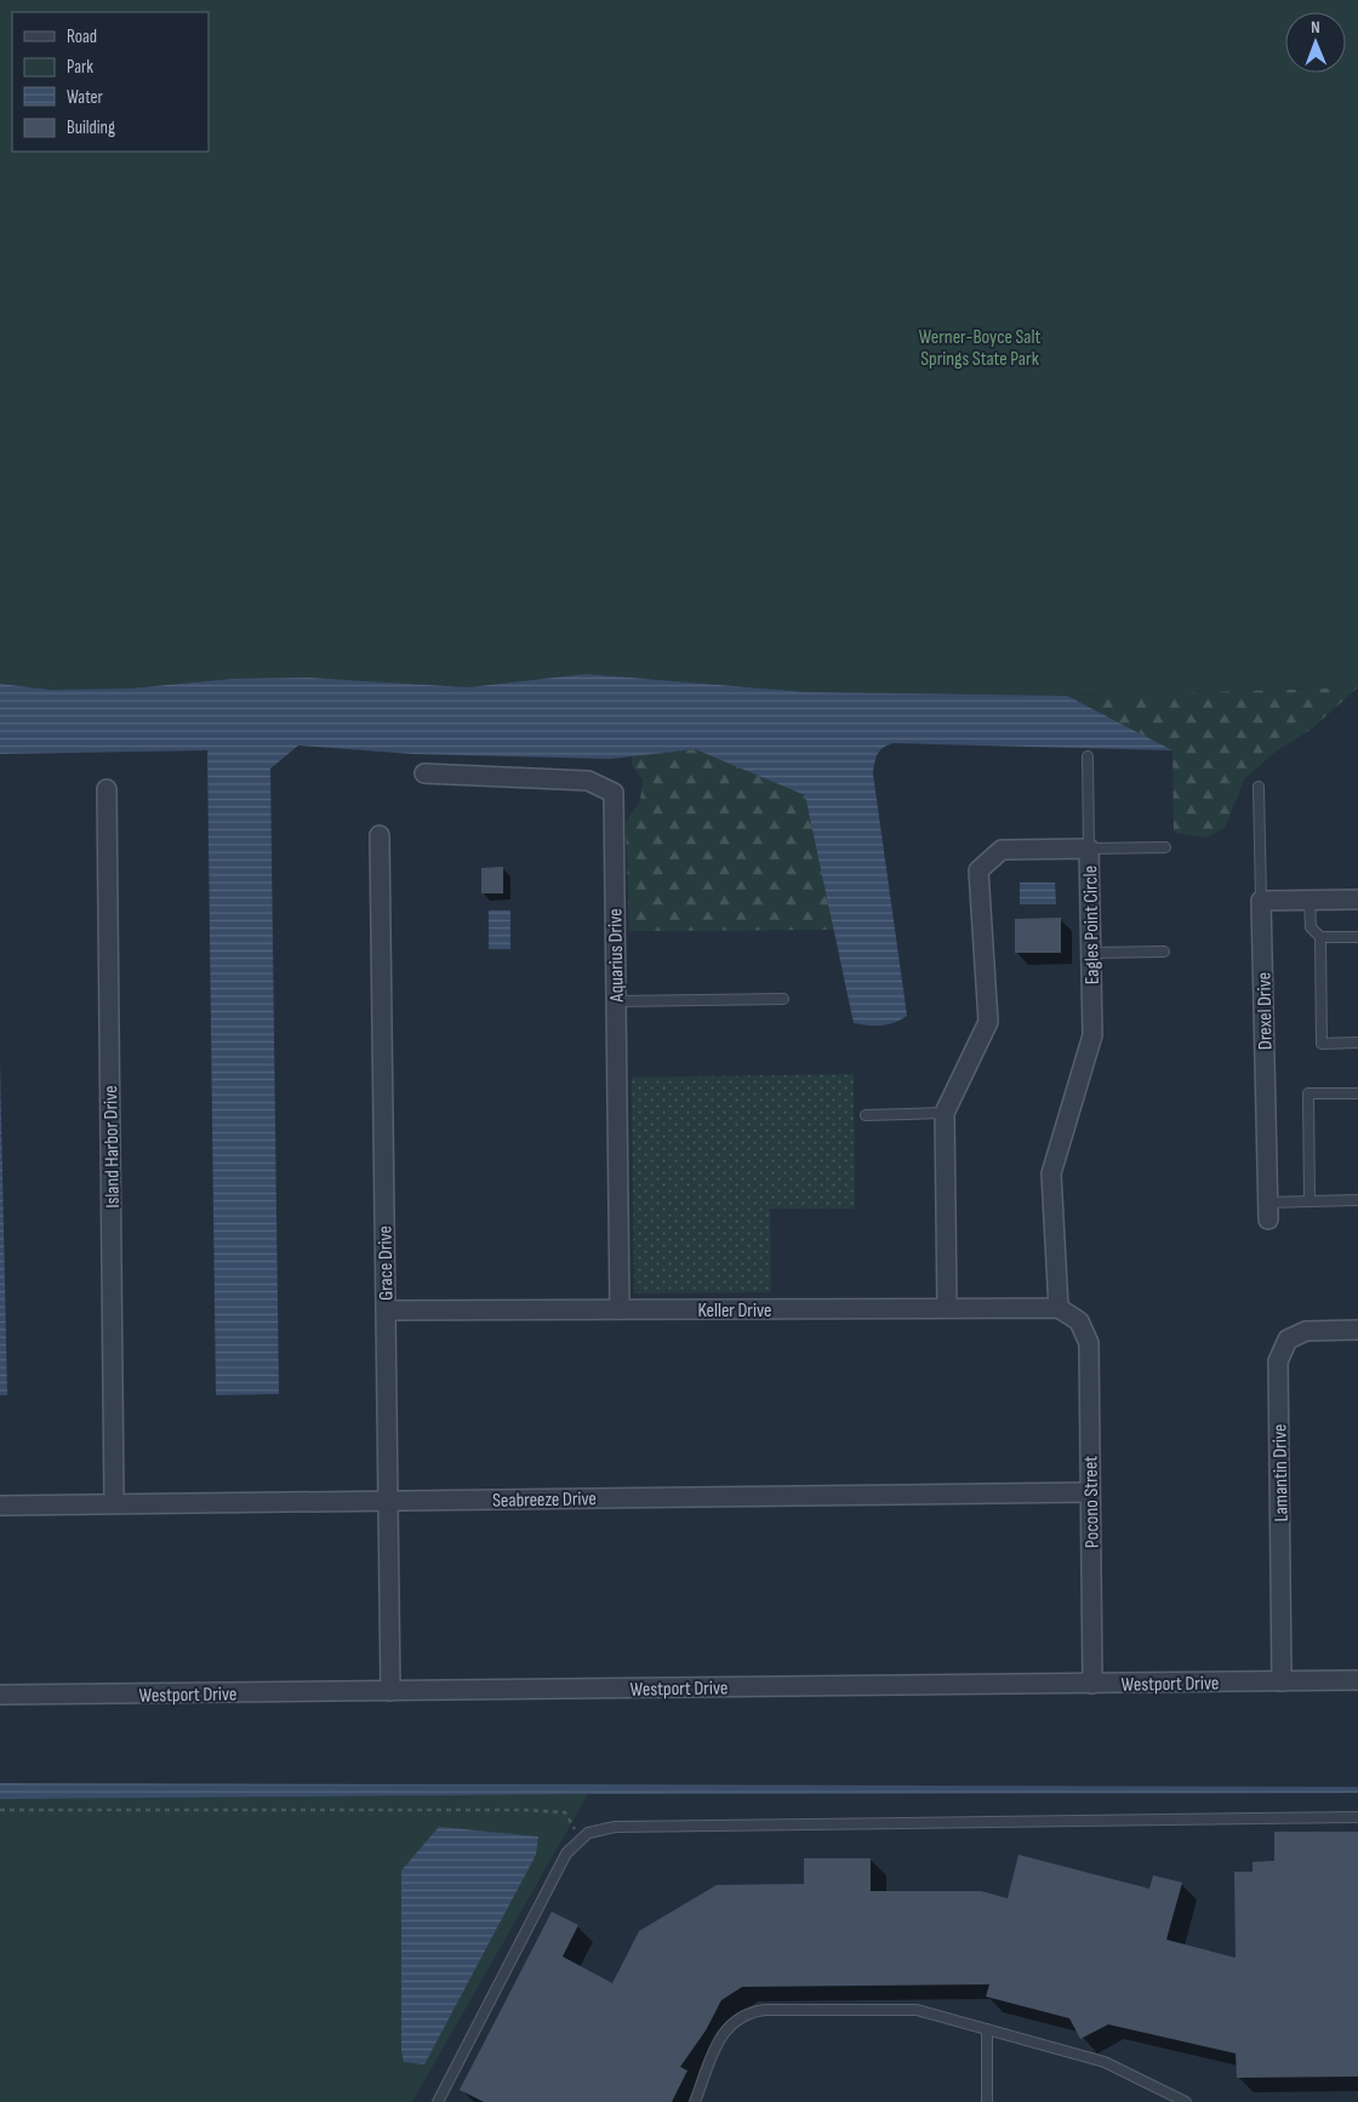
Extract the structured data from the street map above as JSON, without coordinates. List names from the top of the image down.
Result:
{
  "streets": {
    "street": [
      "Eagles Point Circle",
      "Aquarius Drive",
      "Drexel Drive",
      "Island Harbor Drive",
      "Grace Drive",
      "Keller Drive",
      "Lamantin Drive",
      "Seabreeze Drive",
      "Pocono Street",
      "Westport Drive"
    ]
  },
  "crossings": [
    ["Eagles Point Circle", "Keller Drive"],
    ["Eagles Point Circle", "Pocono Street"],
    ["Aquarius Drive", "Keller Drive"],
    ["Island Harbor Drive", "Seabreeze Drive"],
    ["Grace Drive", "Keller Drive"],
    ["Grace Drive", "Seabreeze Drive"],
    ["Grace Drive", "Westport Drive"],
    ["Keller Drive", "Pocono Street"],
    ["Lamantin Drive", "Westport Drive"],
    ["Seabreeze Drive", "Pocono Street"],
    ["Pocono Street", "Westport Drive"]
  ],
  "parks": ["Werner-Boyce Salt Springs State Park"],
  "legend": [
    "Road",
    "Park",
    "Water",
    "Building"
  ],
  "north": "top"
}
